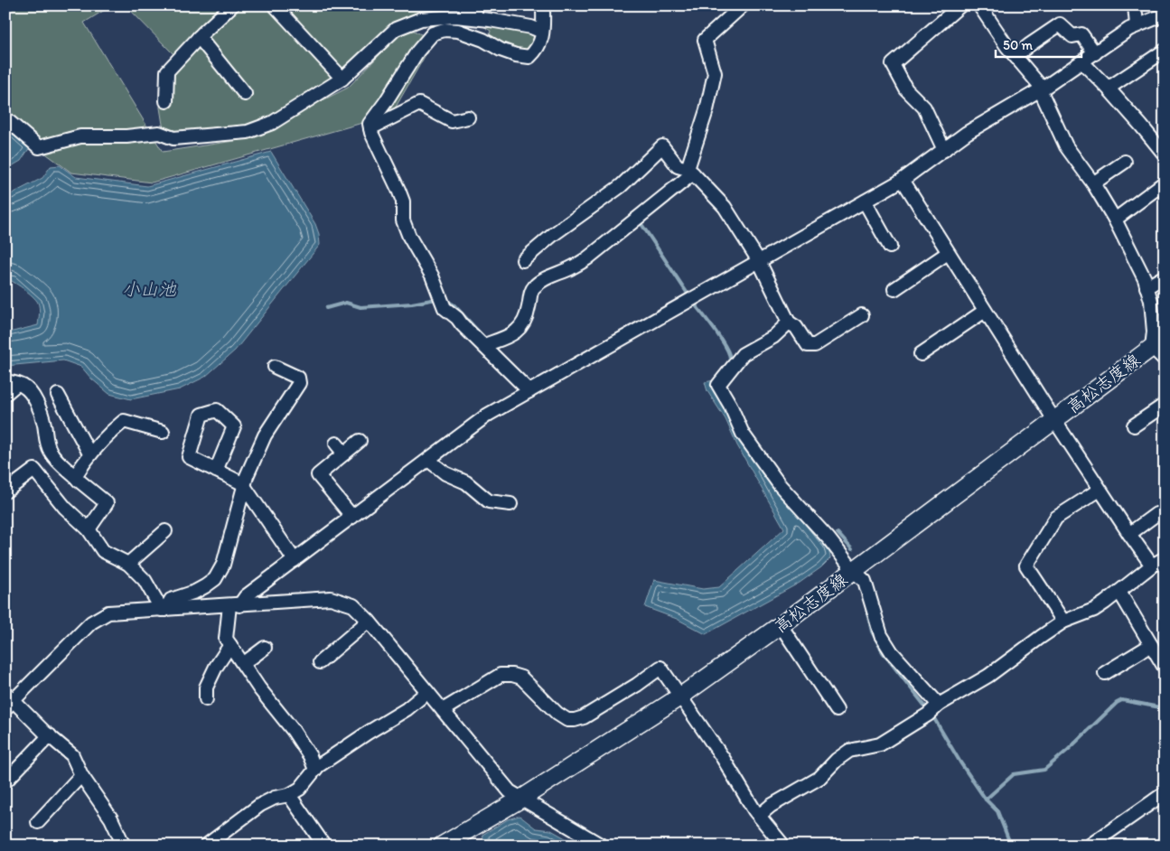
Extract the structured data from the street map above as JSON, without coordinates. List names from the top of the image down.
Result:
{
  "streets": {
    "main road": ["高松志度線"]
  },
  "water": ["小山池"],
  "scale_bar": "50 m"
}
